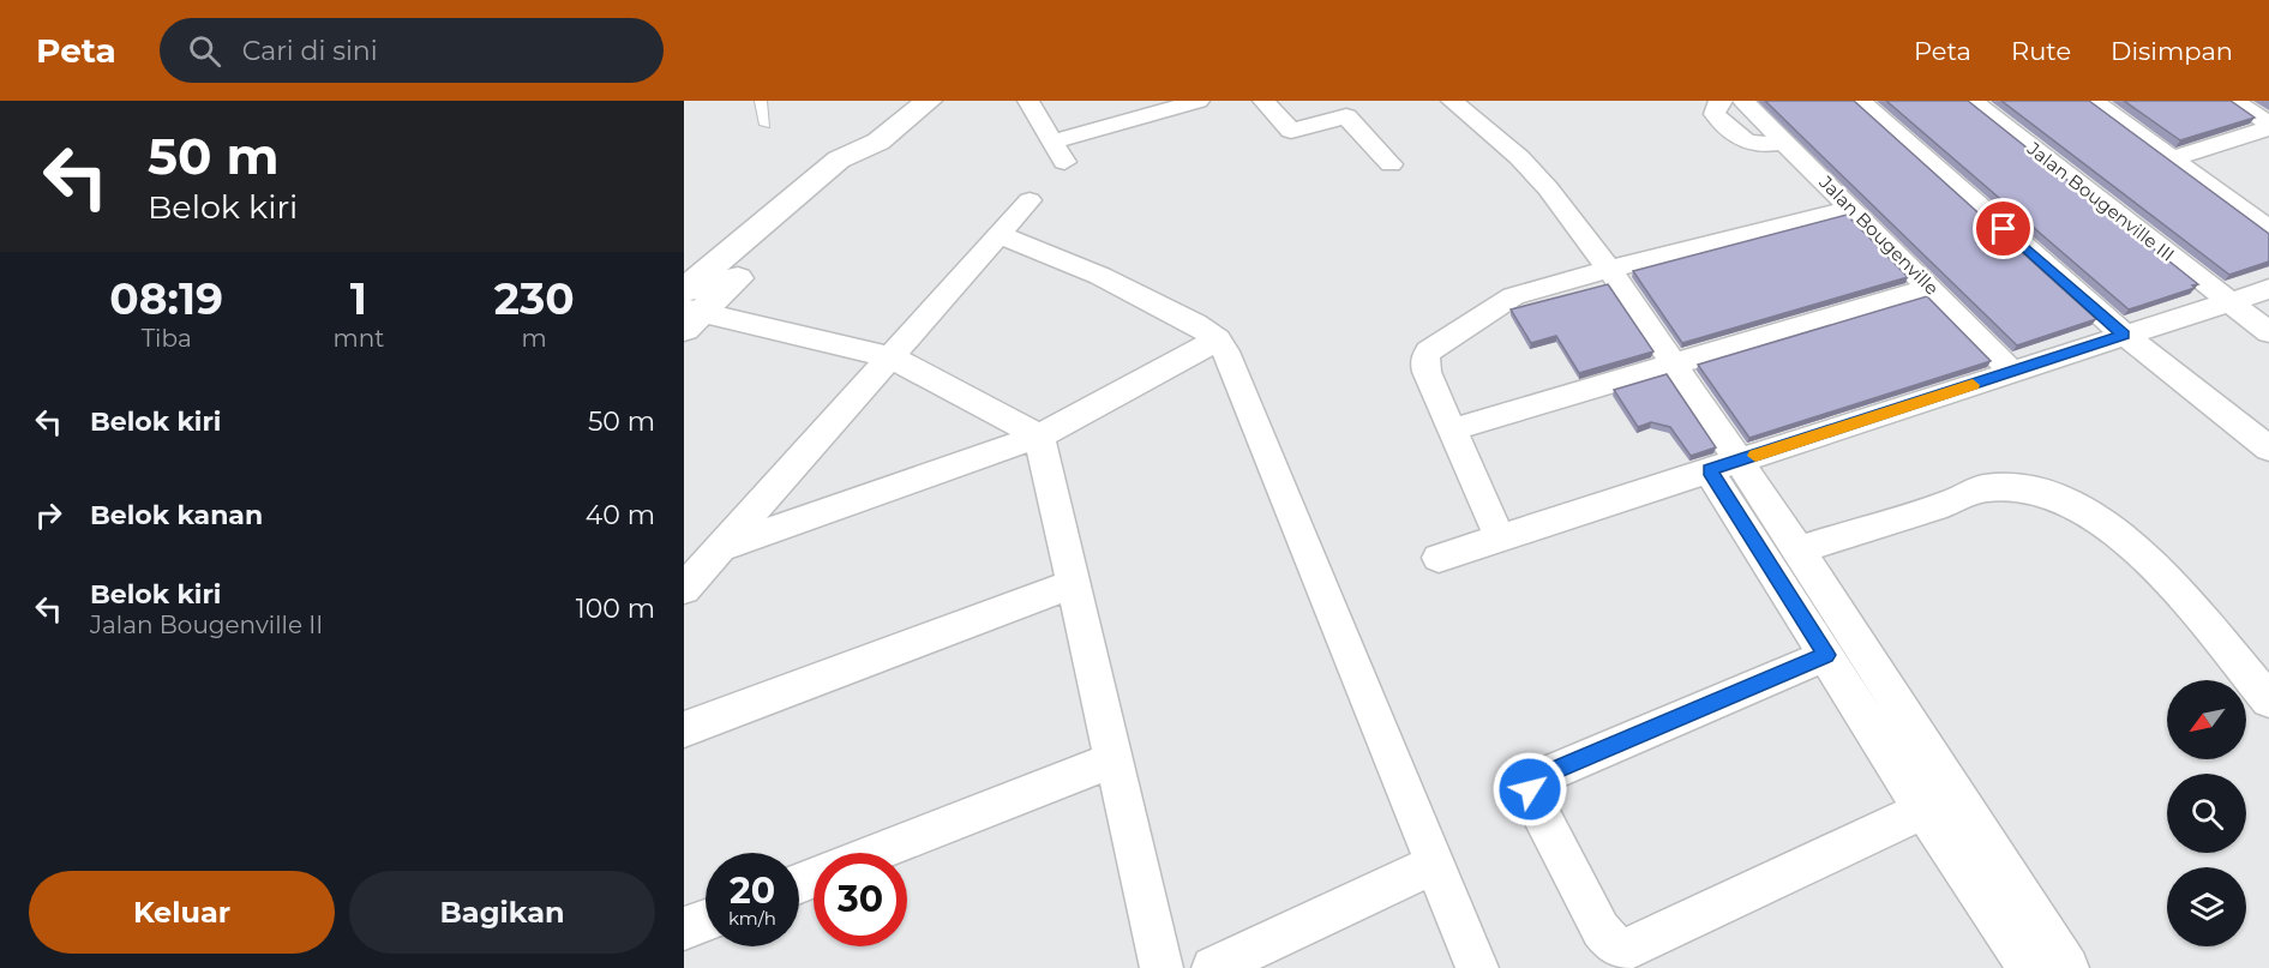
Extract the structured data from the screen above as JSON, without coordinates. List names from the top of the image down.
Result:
{
  "streets": {
    "street": ["Jalan Bougenville III", "Jalan Bougenville"]
  },
  "north": "bottom left",
  "page": {
    "header": "Peta",
    "search": "Cari di sini",
    "nav": ["Peta", "Rute", "Disimpan"],
    "turn": ["50 m", "Belok kiri"],
    "eta": [
      "08:19",
      "Tiba",
      "1",
      "mnt",
      "230",
      "m"
    ],
    "list": [
      {
        "name": "Belok kiri",
        "value": "50 m"
      },
      {
        "name": "Belok kanan",
        "value": "40 m"
      },
      {
        "name": "Belok kiri",
        "note": "Jalan Bougenville II",
        "value": "100 m"
      }
    ],
    "speed": "20 km/h",
    "limit": "30",
    "buttons": ["Keluar", "Bagikan"]
  }
}
